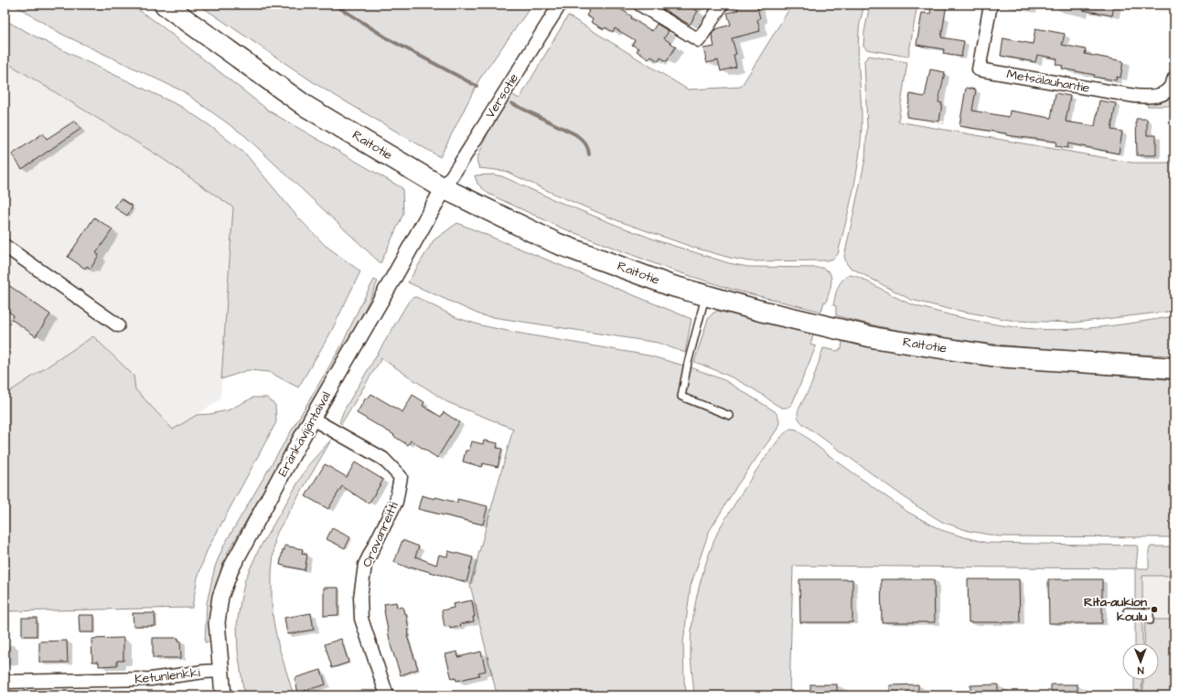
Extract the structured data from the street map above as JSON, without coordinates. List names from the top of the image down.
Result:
{
  "streets": {
    "main road": ["Raitotie"],
    "street": [
      "Metsälauhantie",
      "Versotie",
      "Eränkävijäntaival",
      "Oravanreitti",
      "Ketunlenkki"
    ]
  },
  "crossings": [
    ["Versotie", "Raitotie"],
    ["Versotie", "Eränkävijäntaival"],
    ["Raitotie", "Eränkävijäntaival"],
    ["Eränkävijäntaival", "Oravanreitti"],
    ["Eränkävijäntaival", "Ketunlenkki"]
  ],
  "places": ["Rita-aukion koulu"],
  "north": "bottom"
}
